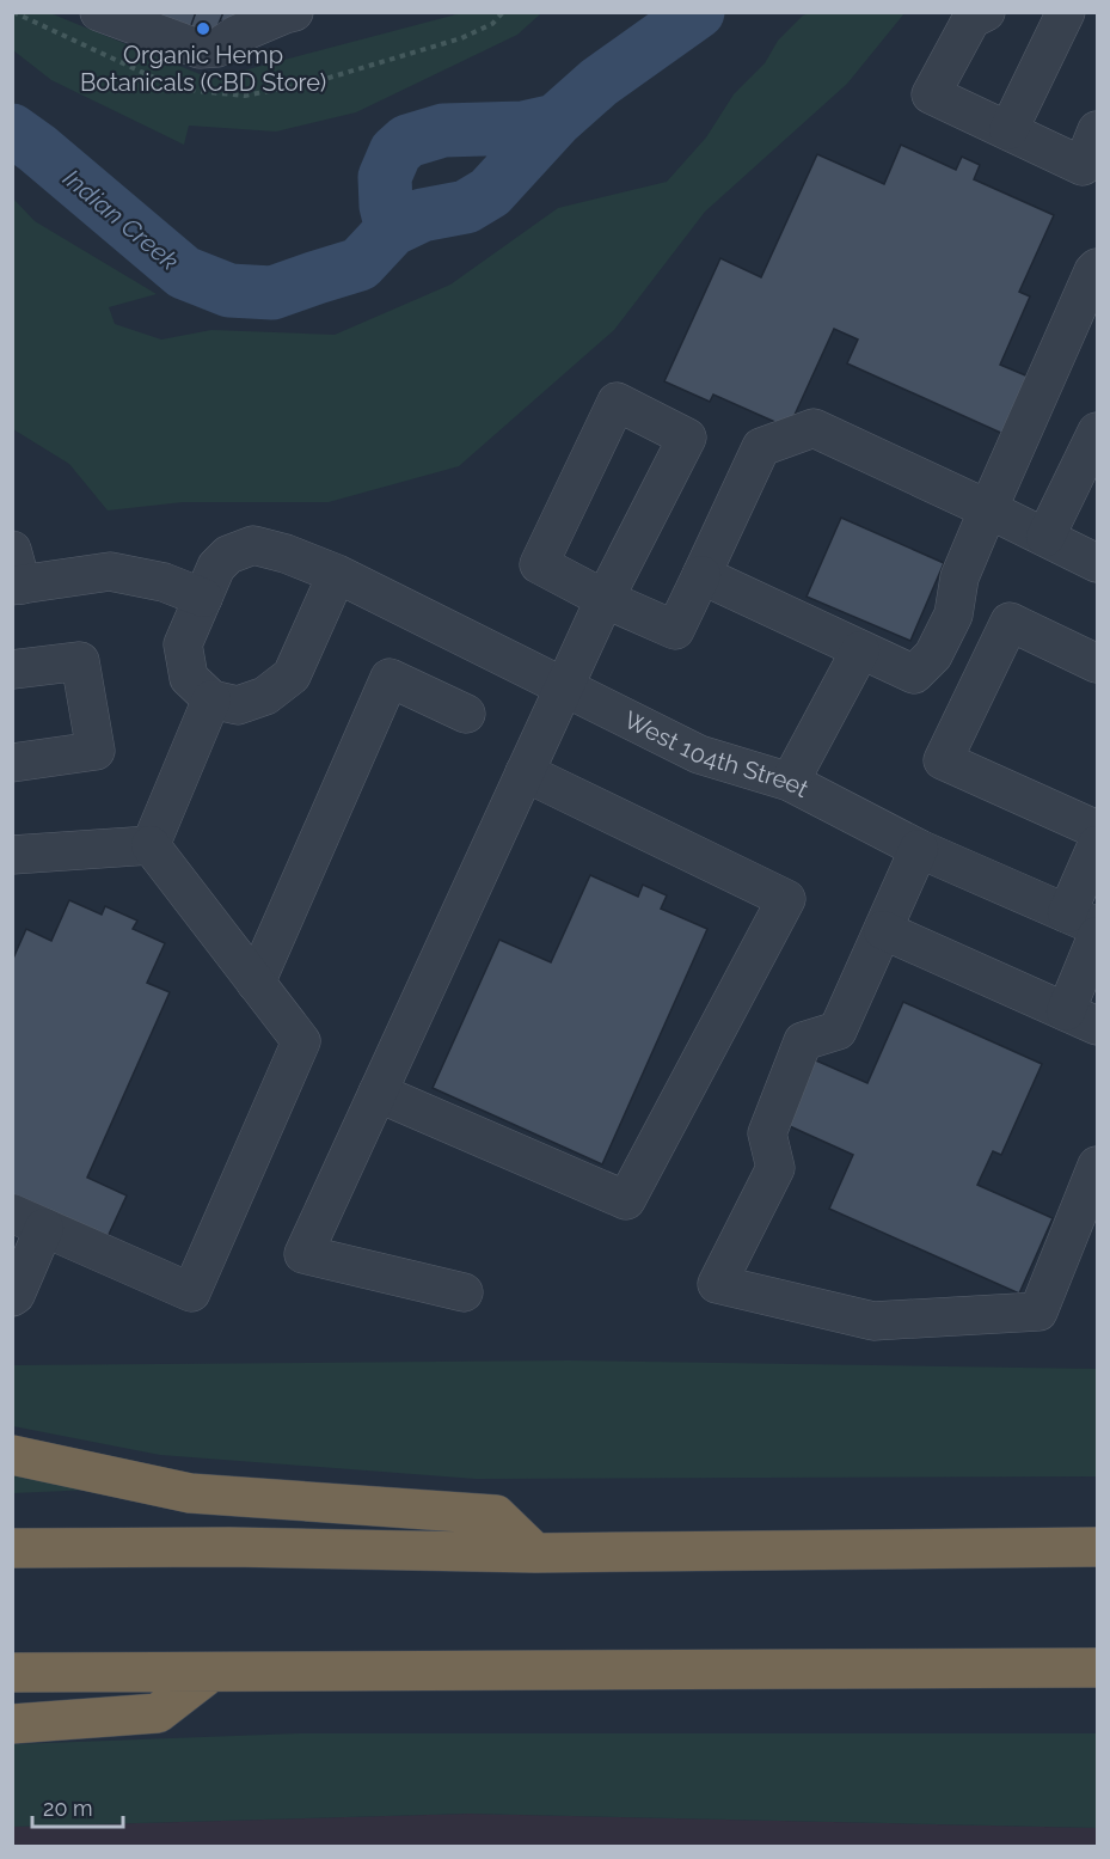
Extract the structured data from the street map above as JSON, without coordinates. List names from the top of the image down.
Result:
{
  "streets": {
    "street": ["West 104th Street"]
  },
  "water": ["Indian Creek"],
  "places": ["Organic Hemp Botanicals (CBD Store)"],
  "scale_bar": "20 m"
}
